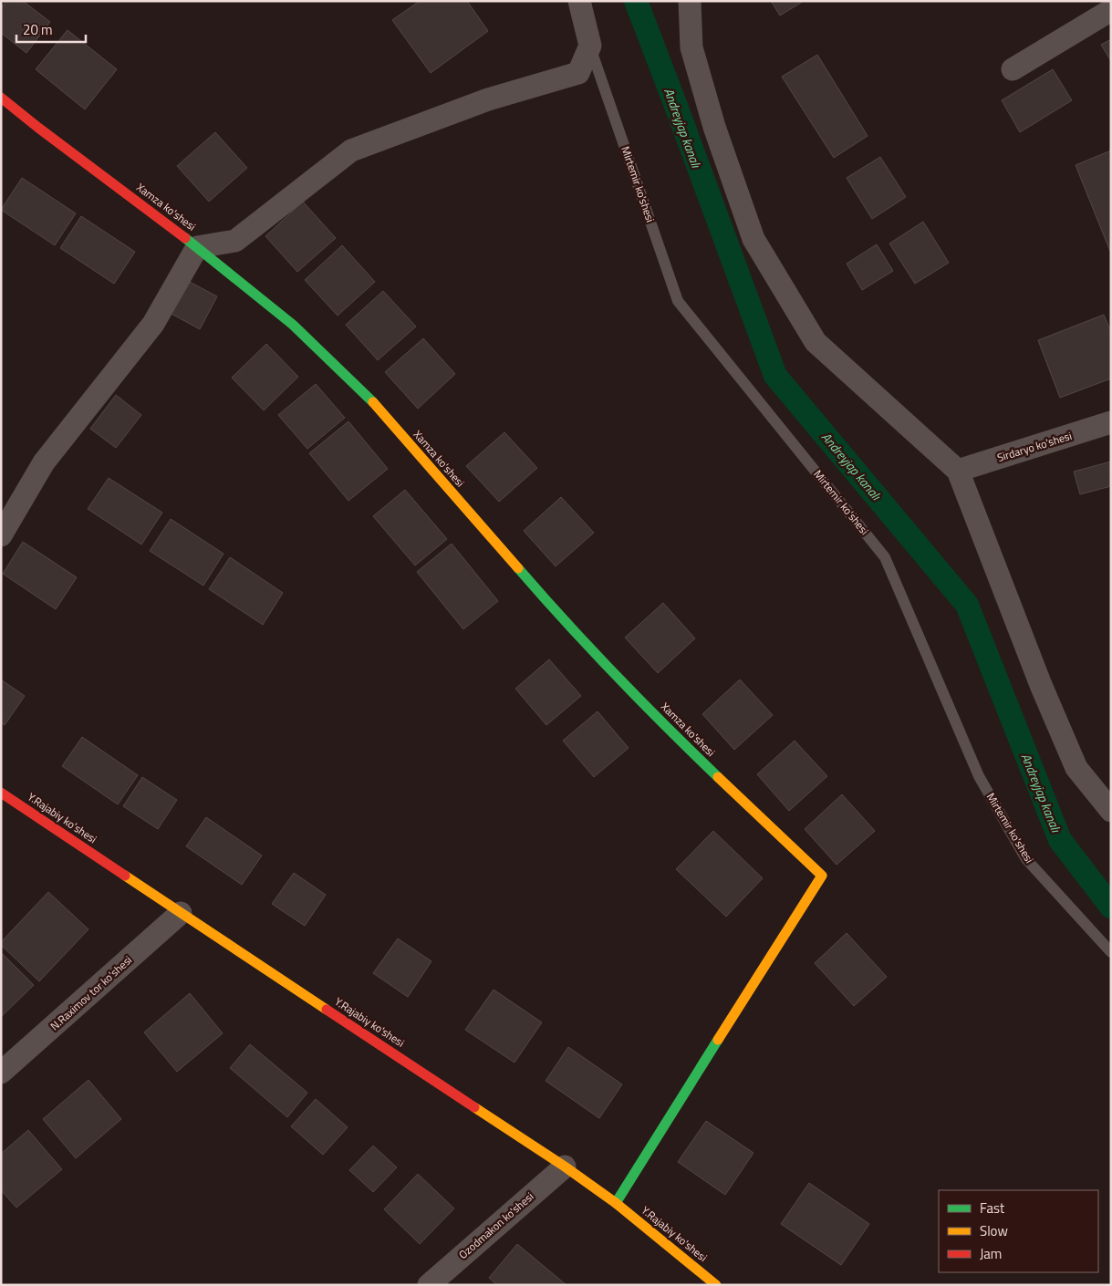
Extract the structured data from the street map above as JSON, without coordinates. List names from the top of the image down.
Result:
{
  "streets": {
    "street": [
      "Mirtemir ko'shesi",
      "Xamza ko'shesi",
      "Sirdaryo ko'shesi",
      "Y.Rajabiy ko'shesi",
      "N.Raximov tor ko'shesi",
      "Ozodmakon ko'shesi"
    ]
  },
  "crossings": [
    ["Xamza ko'shesi", "Y.Rajabiy ko'shesi"],
    ["Y.Rajabiy ko'shesi", "N.Raximov tor ko'shesi"],
    ["Y.Rajabiy ko'shesi", "Ozodmakon ko'shesi"]
  ],
  "water": ["Andreyjap kanalı"],
  "legend": ["Fast", "Slow", "Jam"],
  "scale_bar": "20 m"
}
